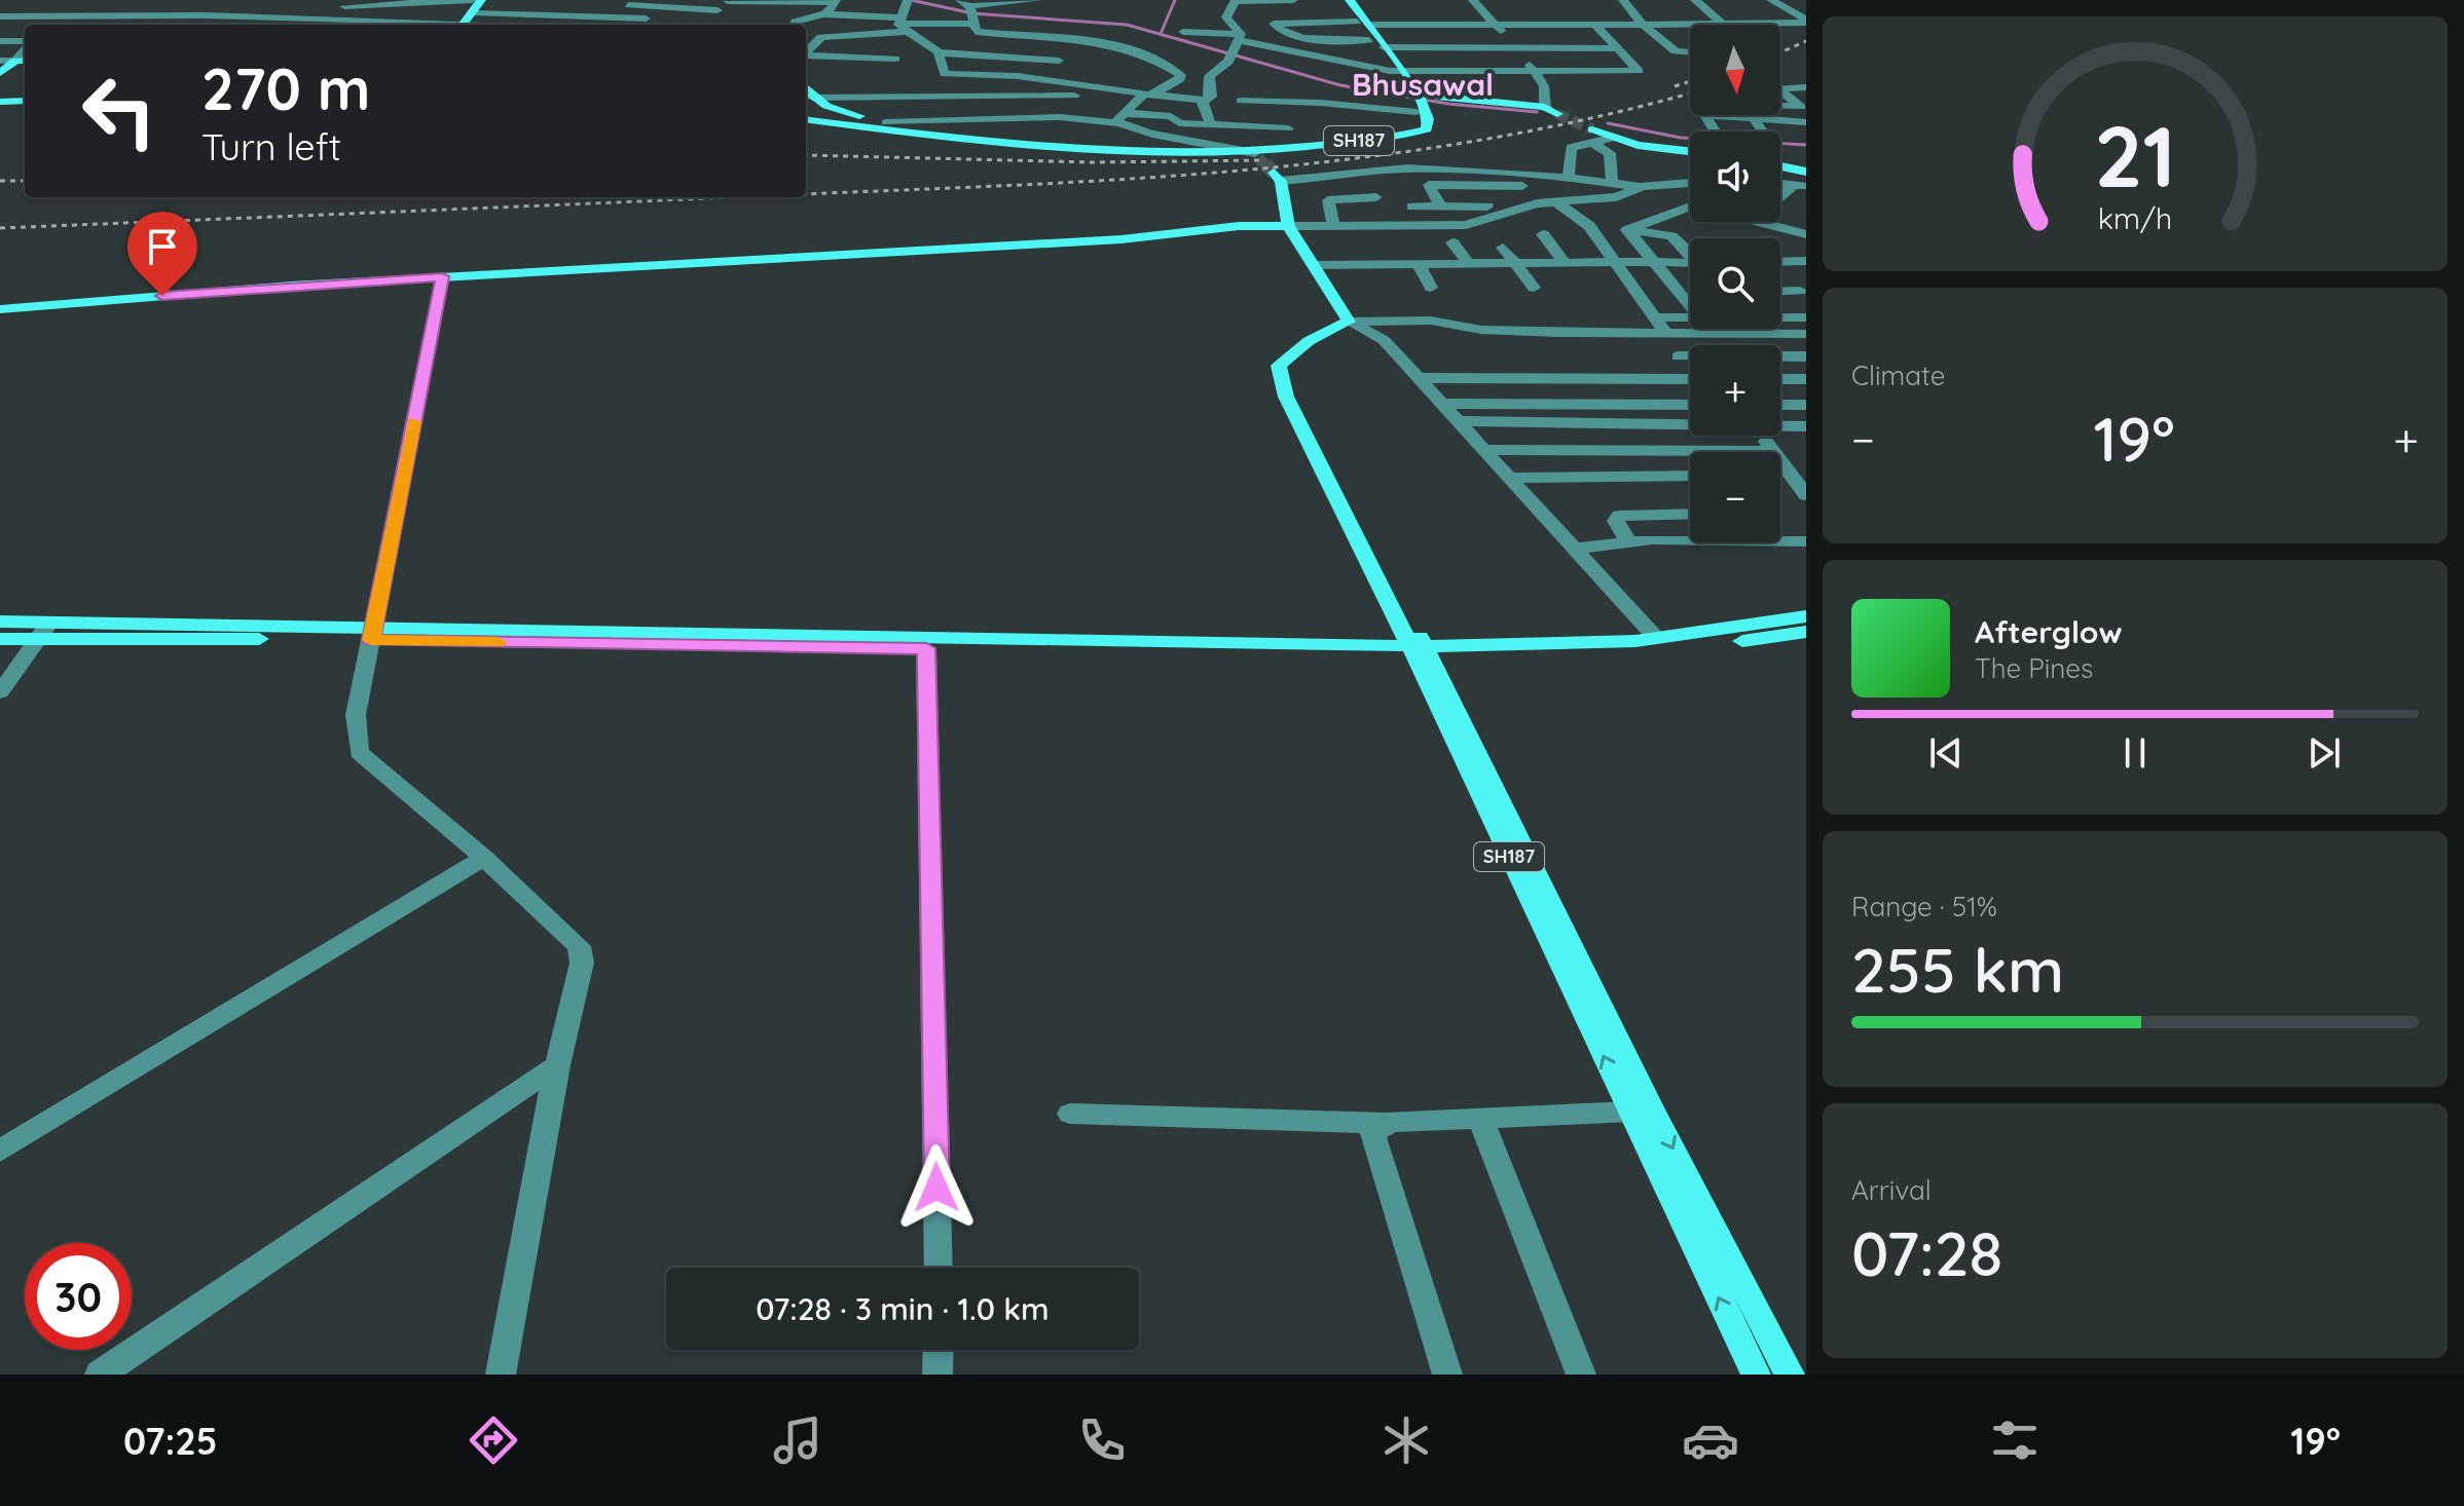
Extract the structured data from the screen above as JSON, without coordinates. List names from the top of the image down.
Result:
{
  "streets": {
    "main road": ["SH187"]
  },
  "districts": ["Bhusawal"],
  "north": "bottom",
  "page": {
    "map_buttons": ["+", "−"],
    "turn": ["270 m", "Turn left"],
    "tile": [
      "Climate",
      ["Range · 51%", "255 km"],
      ["Arrival", "07:28"]
    ],
    "heat": ["−", "19°", "+"],
    "song": ["Afterglow", "The Pines"],
    "limit": "30",
    "trip": "07:28 · 3 min · 1.0 km",
    "tabs": ["07:25", "19°"],
    "gauge": ["21", "km/h"]
  }
}
